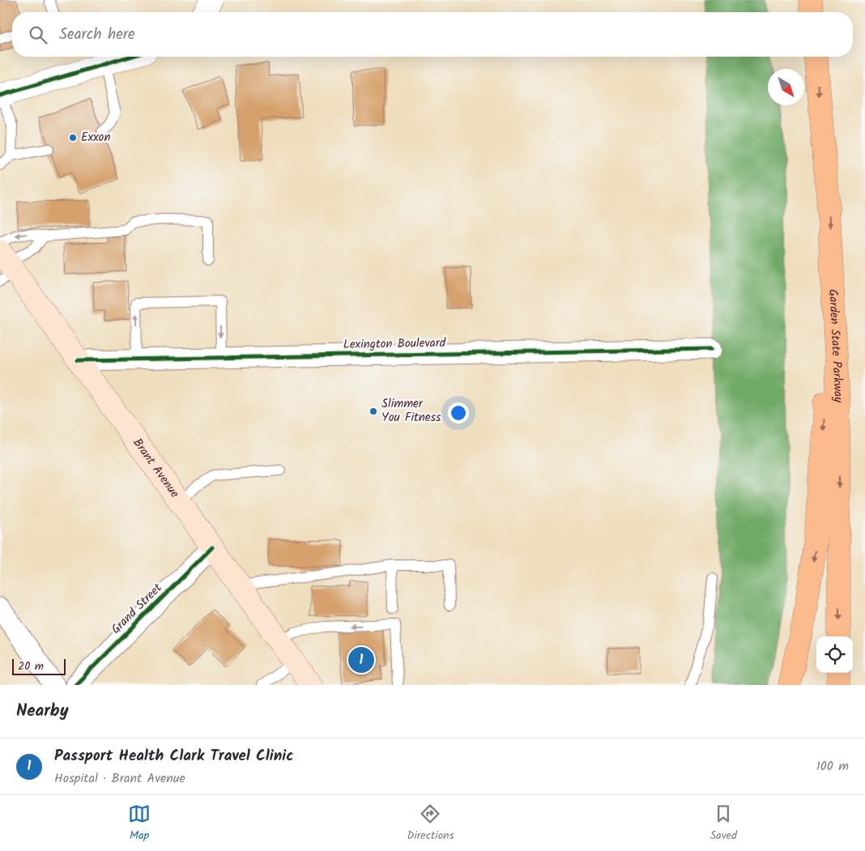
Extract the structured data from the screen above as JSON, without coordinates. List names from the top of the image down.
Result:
{
  "streets": {
    "highway": ["Garden State Parkway"],
    "main road": ["Brant Avenue"],
    "street": ["Lexington Boulevard", "Grand Street"]
  },
  "crossings": [
    ["Lexington Boulevard", "Brant Avenue"],
    ["Brant Avenue", "Grand Street"]
  ],
  "places": ["Exxon", "Slimmer You Fitness"],
  "scale_bar": "20 m",
  "north": "bottom right",
  "page": {
    "search": "Search here",
    "pins": "1",
    "scale": "20 m",
    "heading": "Nearby",
    "list": [
      {
        "mark": "1",
        "name": "Passport Health Clark Travel Clinic",
        "note": "Hospital · Brant Avenue",
        "value": "100 m"
      }
    ],
    "nav": ["Map", "Directions", "Saved"]
  }
}
